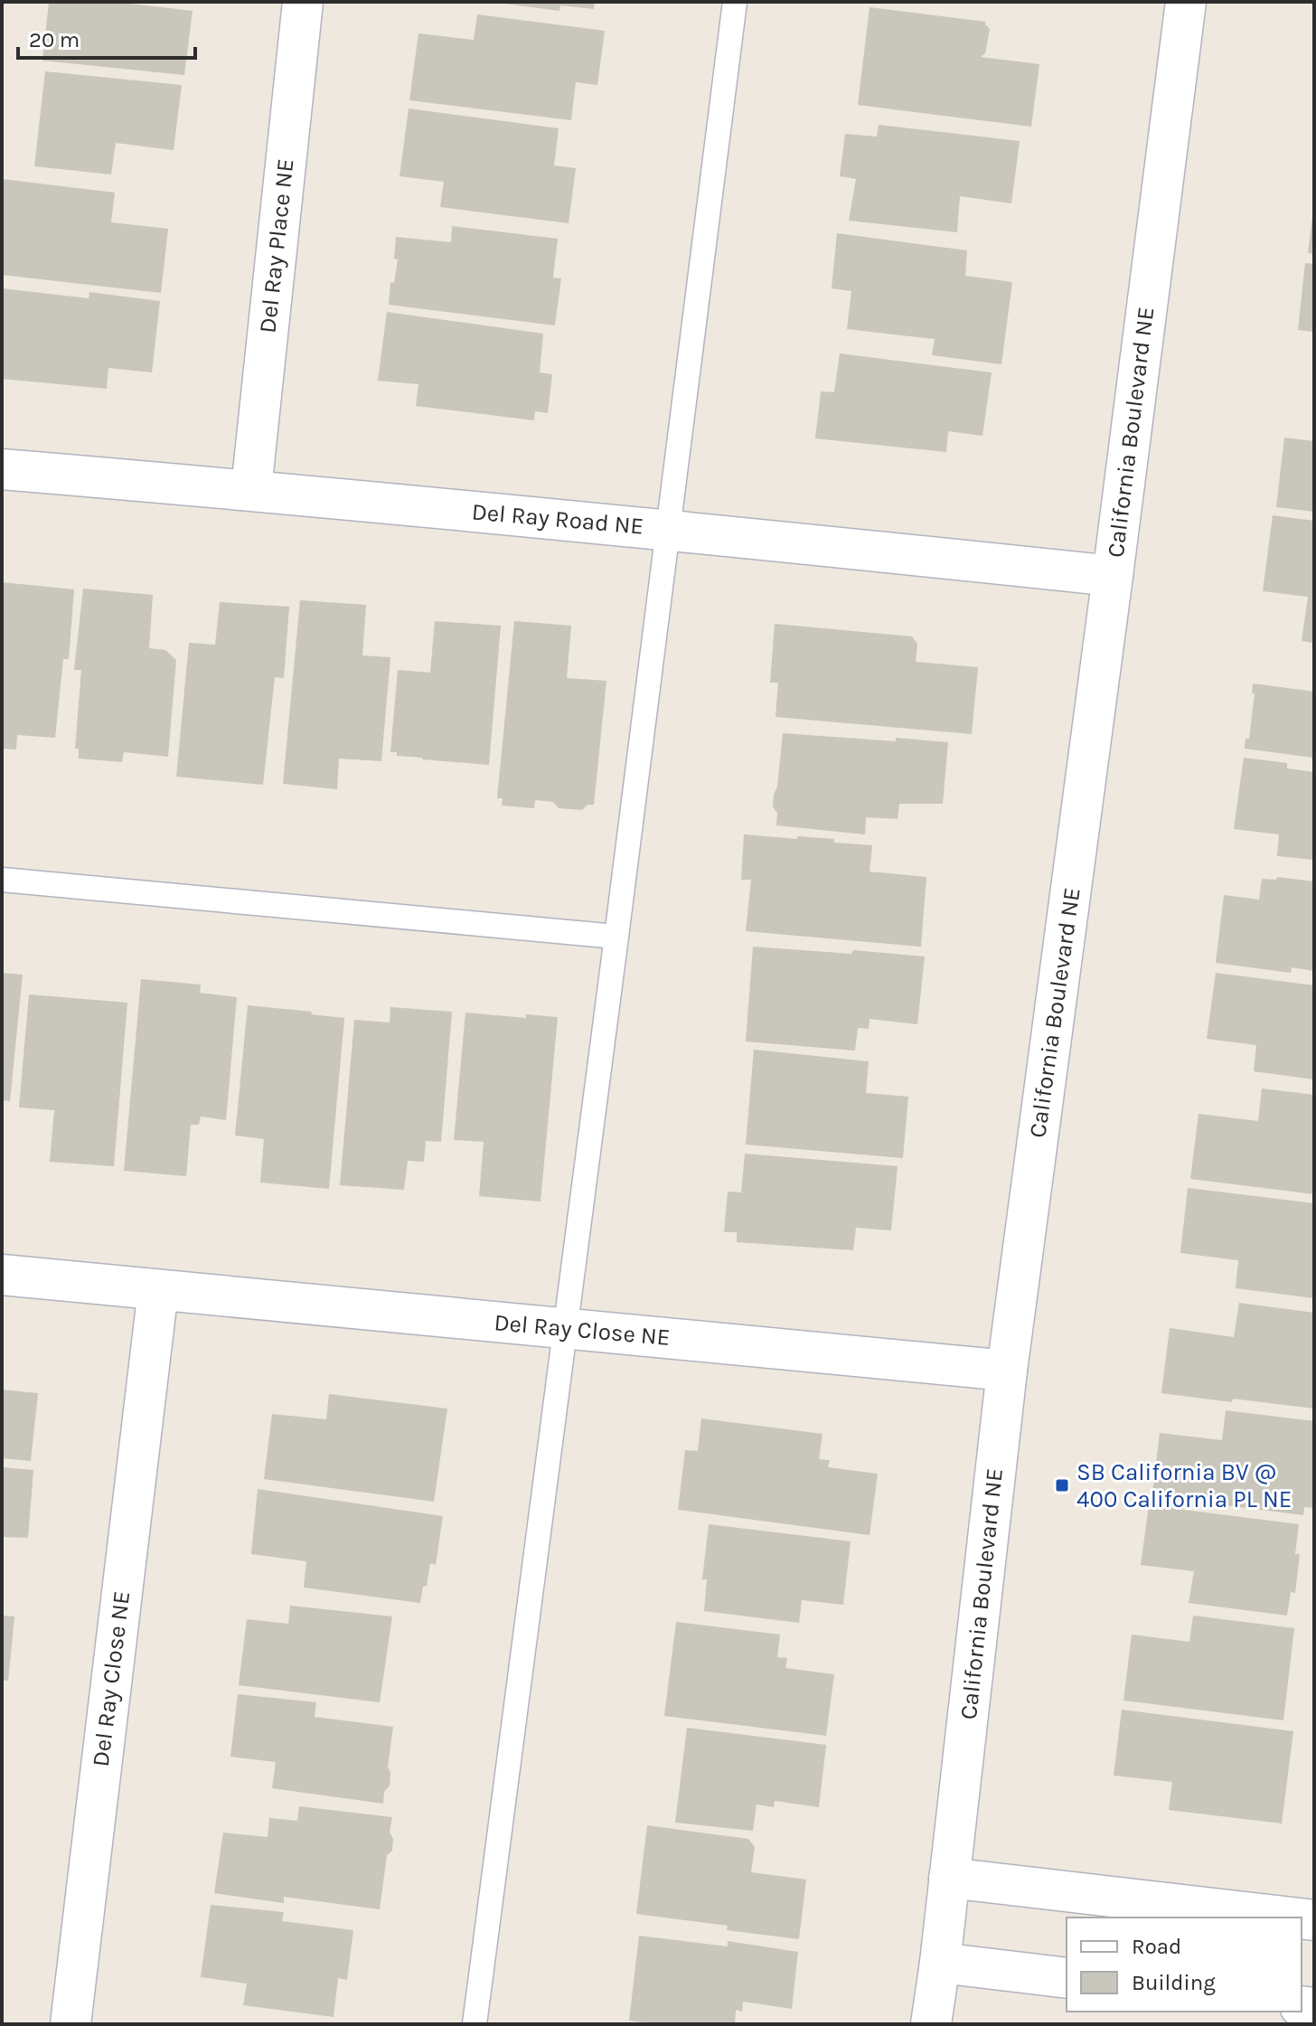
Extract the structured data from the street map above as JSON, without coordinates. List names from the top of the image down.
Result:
{
  "streets": {
    "street": [
      "Del Ray Place NE",
      "California Boulevard NE",
      "Del Ray Road NE",
      "Del Ray Close NE"
    ]
  },
  "crossings": [
    ["Del Ray Place NE", "Del Ray Road NE"],
    ["California Boulevard NE", "Del Ray Road NE"],
    ["California Boulevard NE", "Del Ray Close NE"]
  ],
  "places": {
    "transit": ["SB California BV @ 400 California PL NE"]
  },
  "legend": ["Road", "Building"],
  "scale_bar": "20 m"
}
